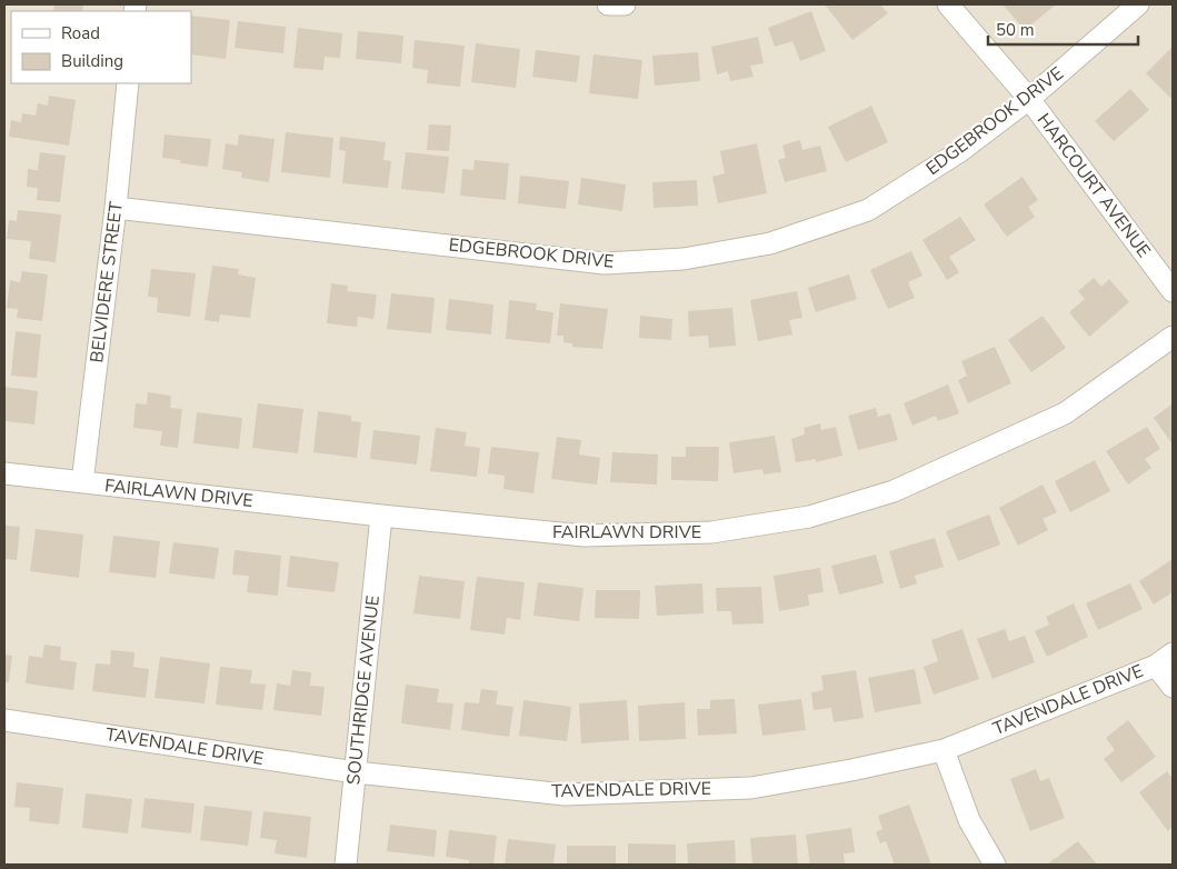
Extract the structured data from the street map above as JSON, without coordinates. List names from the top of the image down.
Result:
{
  "streets": {
    "street": [
      "EDGEBROOK DRIVE",
      "HARCOURT AVENUE",
      "BELVIDERE STREET",
      "FAIRLAWN DRIVE",
      "SOUTHRIDGE AVENUE",
      "TAVENDALE DRIVE"
    ]
  },
  "crossings": [
    ["EDGEBROOK DRIVE", "HARCOURT AVENUE"],
    ["EDGEBROOK DRIVE", "BELVIDERE STREET"],
    ["BELVIDERE STREET", "FAIRLAWN DRIVE"],
    ["FAIRLAWN DRIVE", "SOUTHRIDGE AVENUE"],
    ["SOUTHRIDGE AVENUE", "TAVENDALE DRIVE"]
  ],
  "legend": ["Road", "Building"],
  "scale_bar": "50 m"
}
